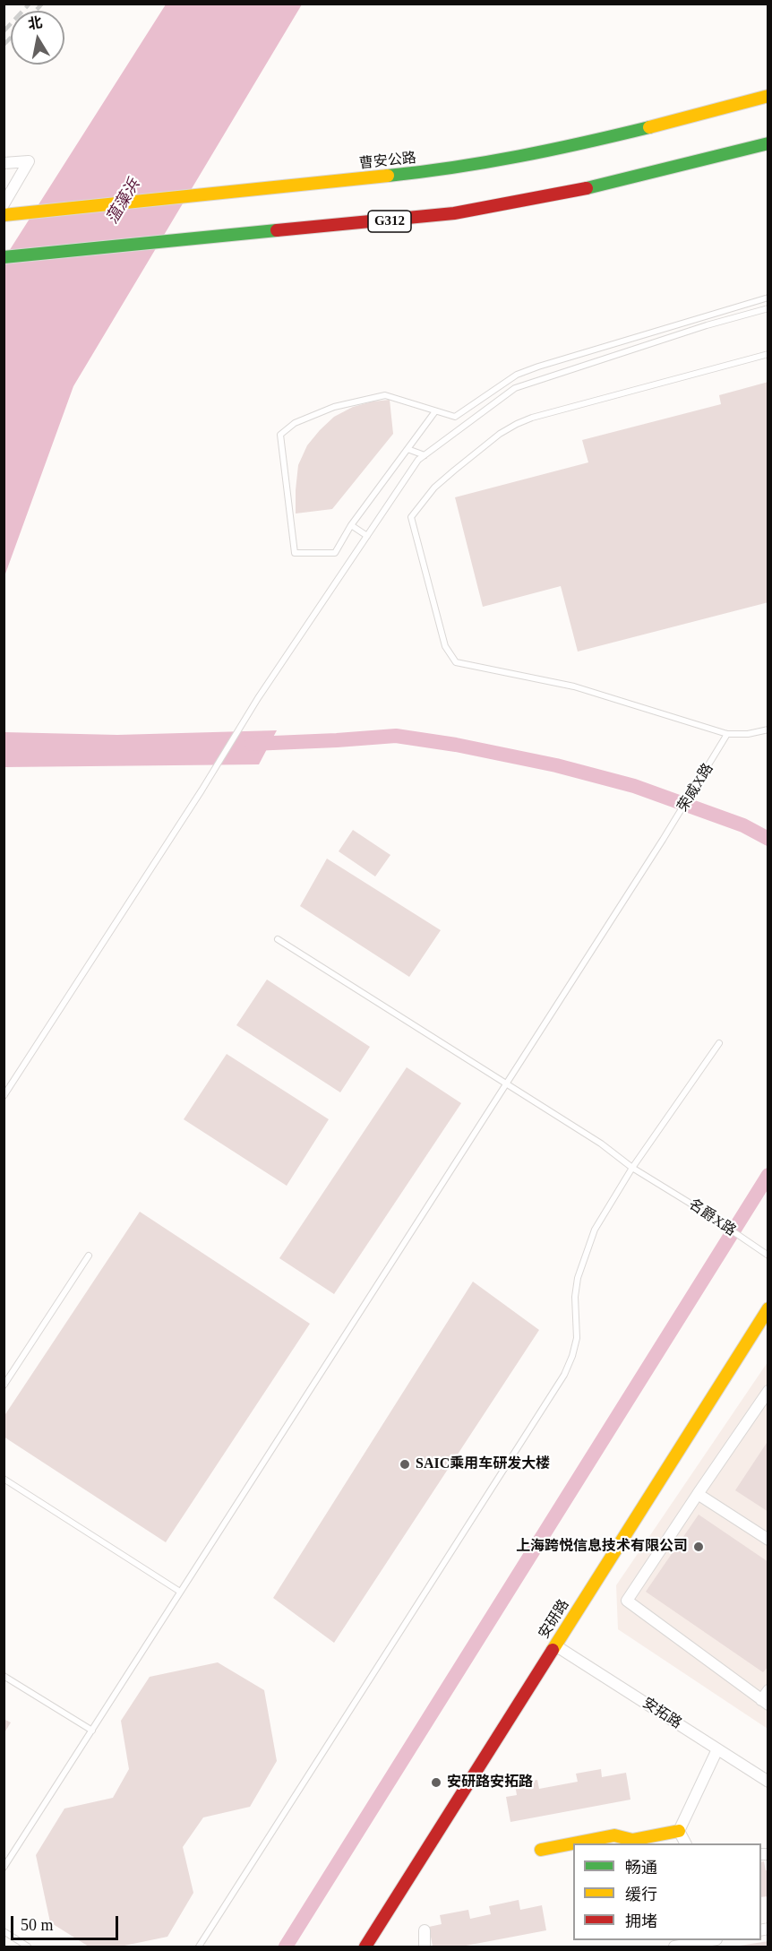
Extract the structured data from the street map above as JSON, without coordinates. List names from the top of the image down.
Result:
{
  "streets": {
    "main road": ["曹安公路", "G312", "安研路"],
    "street": ["安拓路"],
    "lane": ["荣威X路", "名爵X路"]
  },
  "crossings": [
    ["荣威X路", "名爵X路"],
    ["安研路", "安拓路"]
  ],
  "water": ["蕰藻浜"],
  "places": ["SAIC乘用车研发大楼", "上海跨悦信息技术有限公司", "安研路安拓路"],
  "legend": ["畅通", "缓行", "拥堵"],
  "scale_bar": "50 m",
  "north": "top"
}
